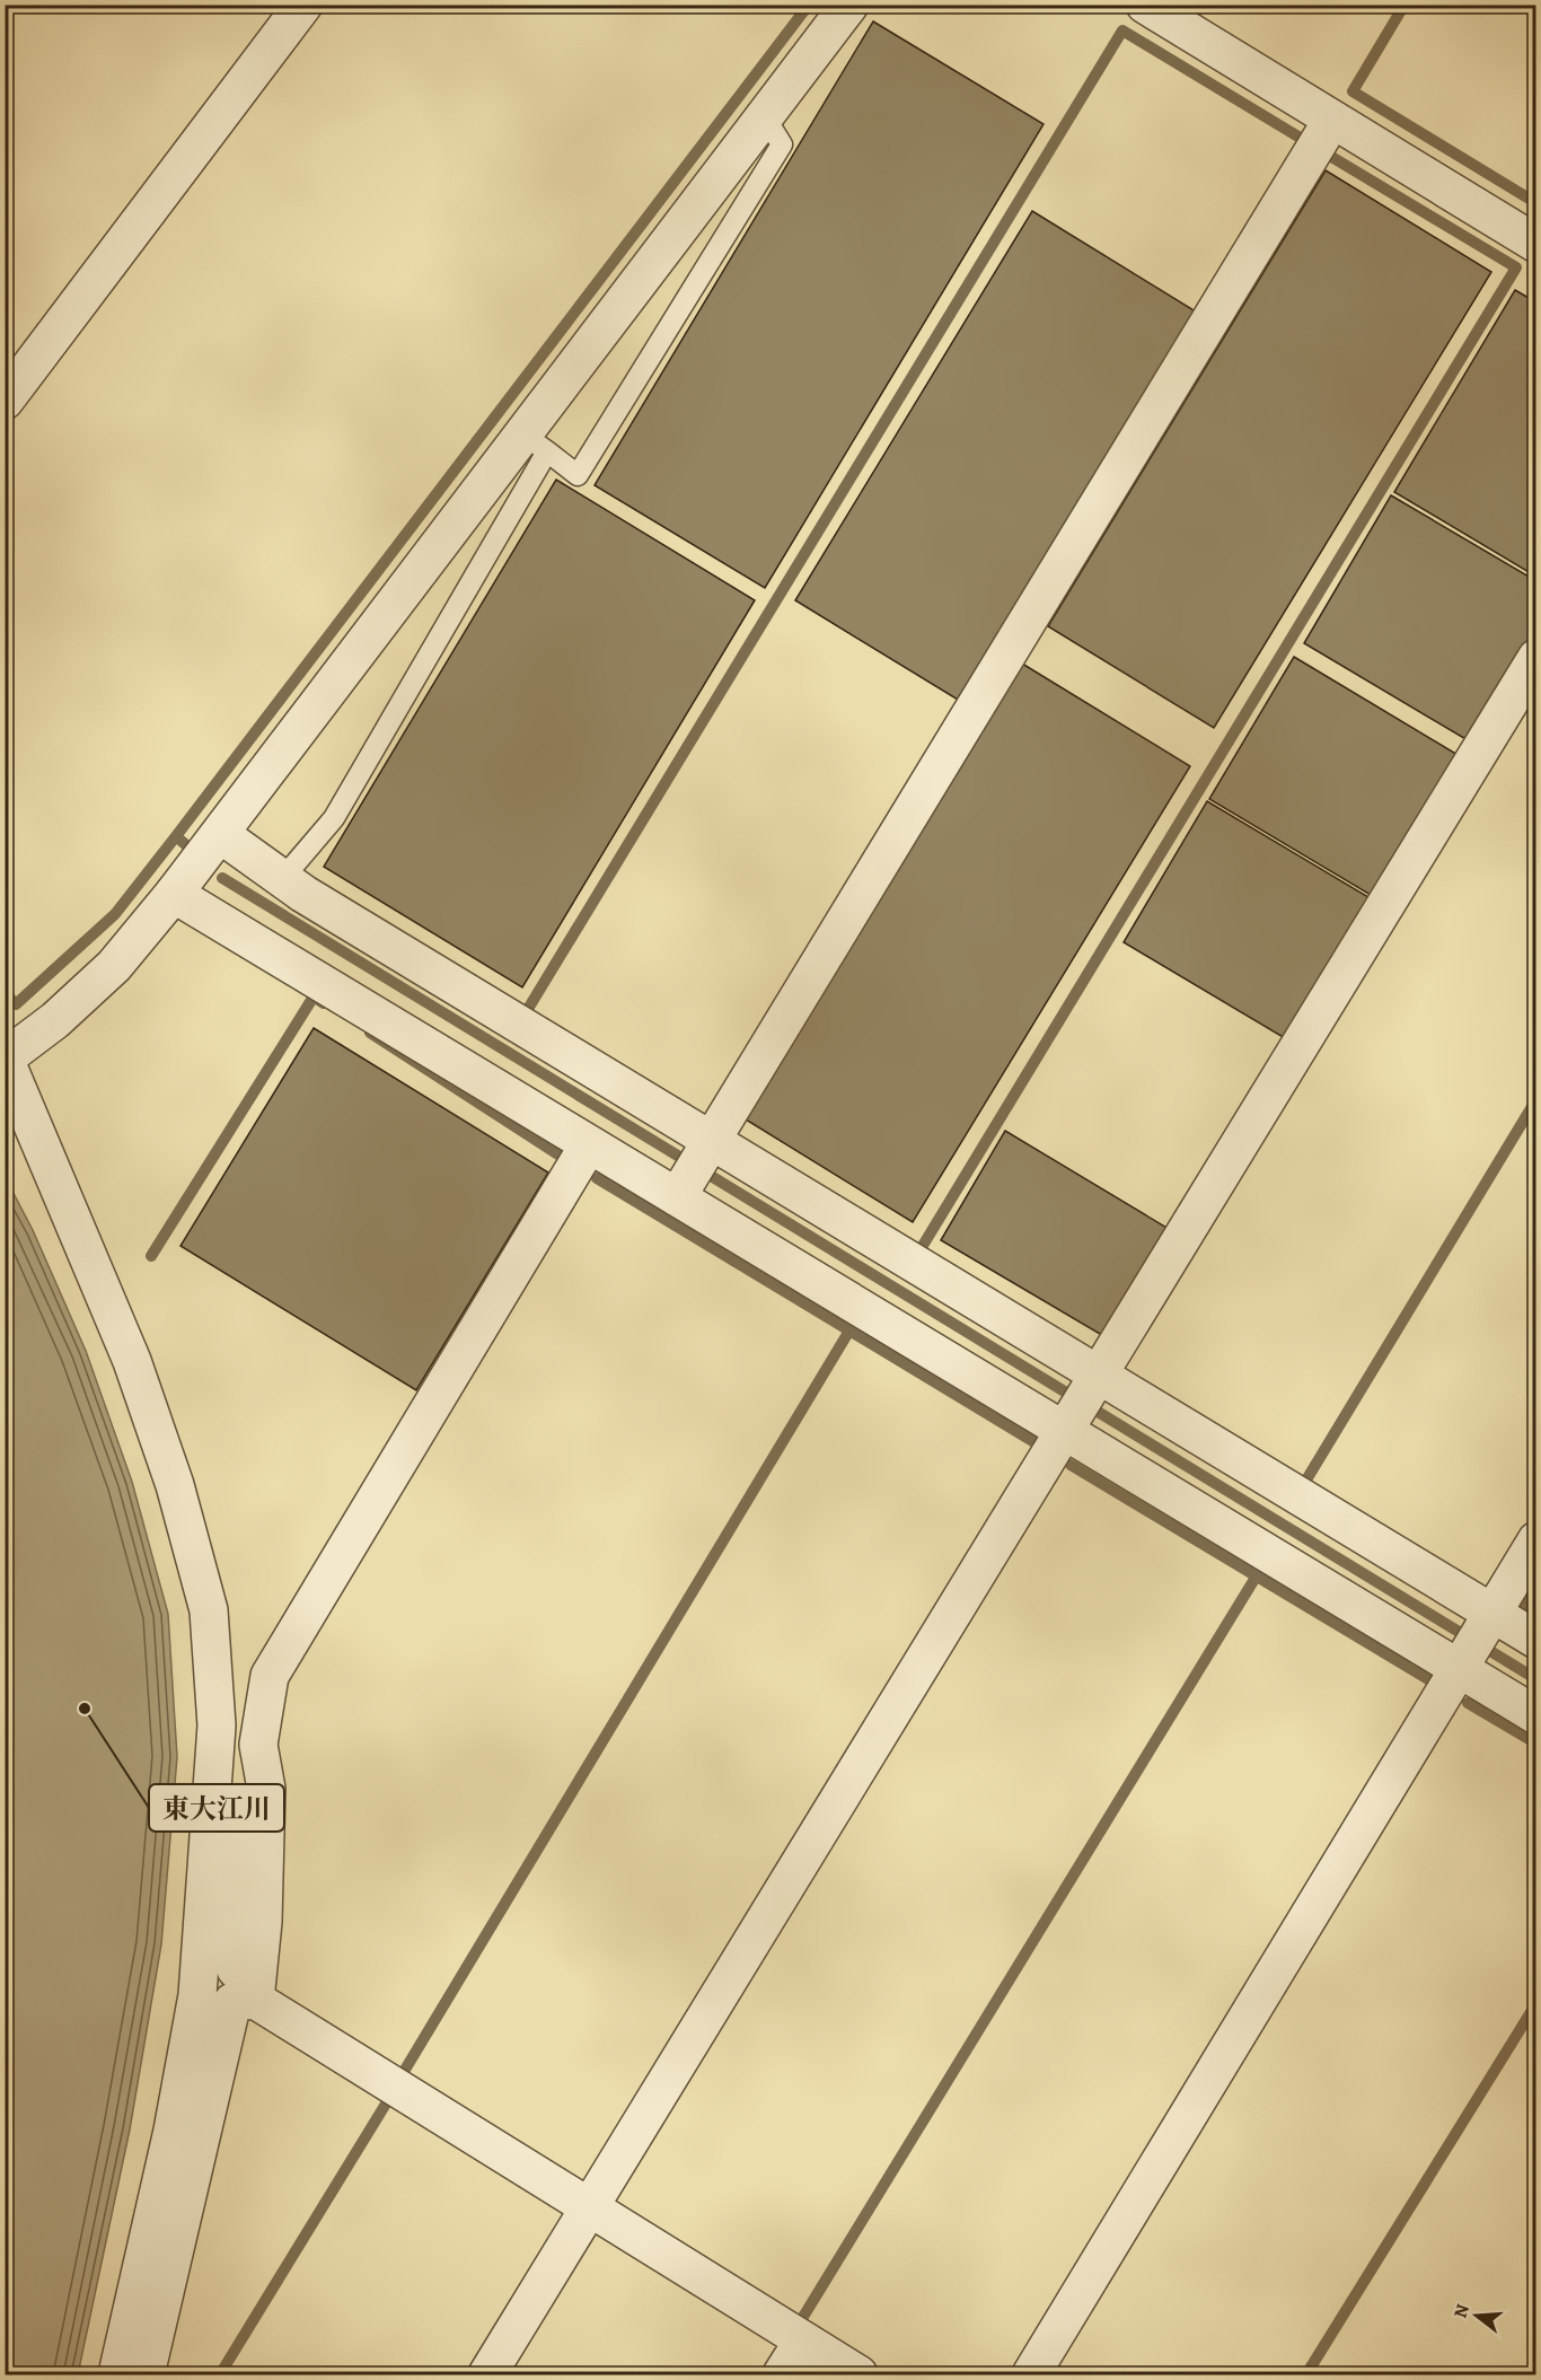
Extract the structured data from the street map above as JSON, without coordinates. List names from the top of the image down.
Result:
{
  "places": ["東大江川"],
  "north": "left"
}
